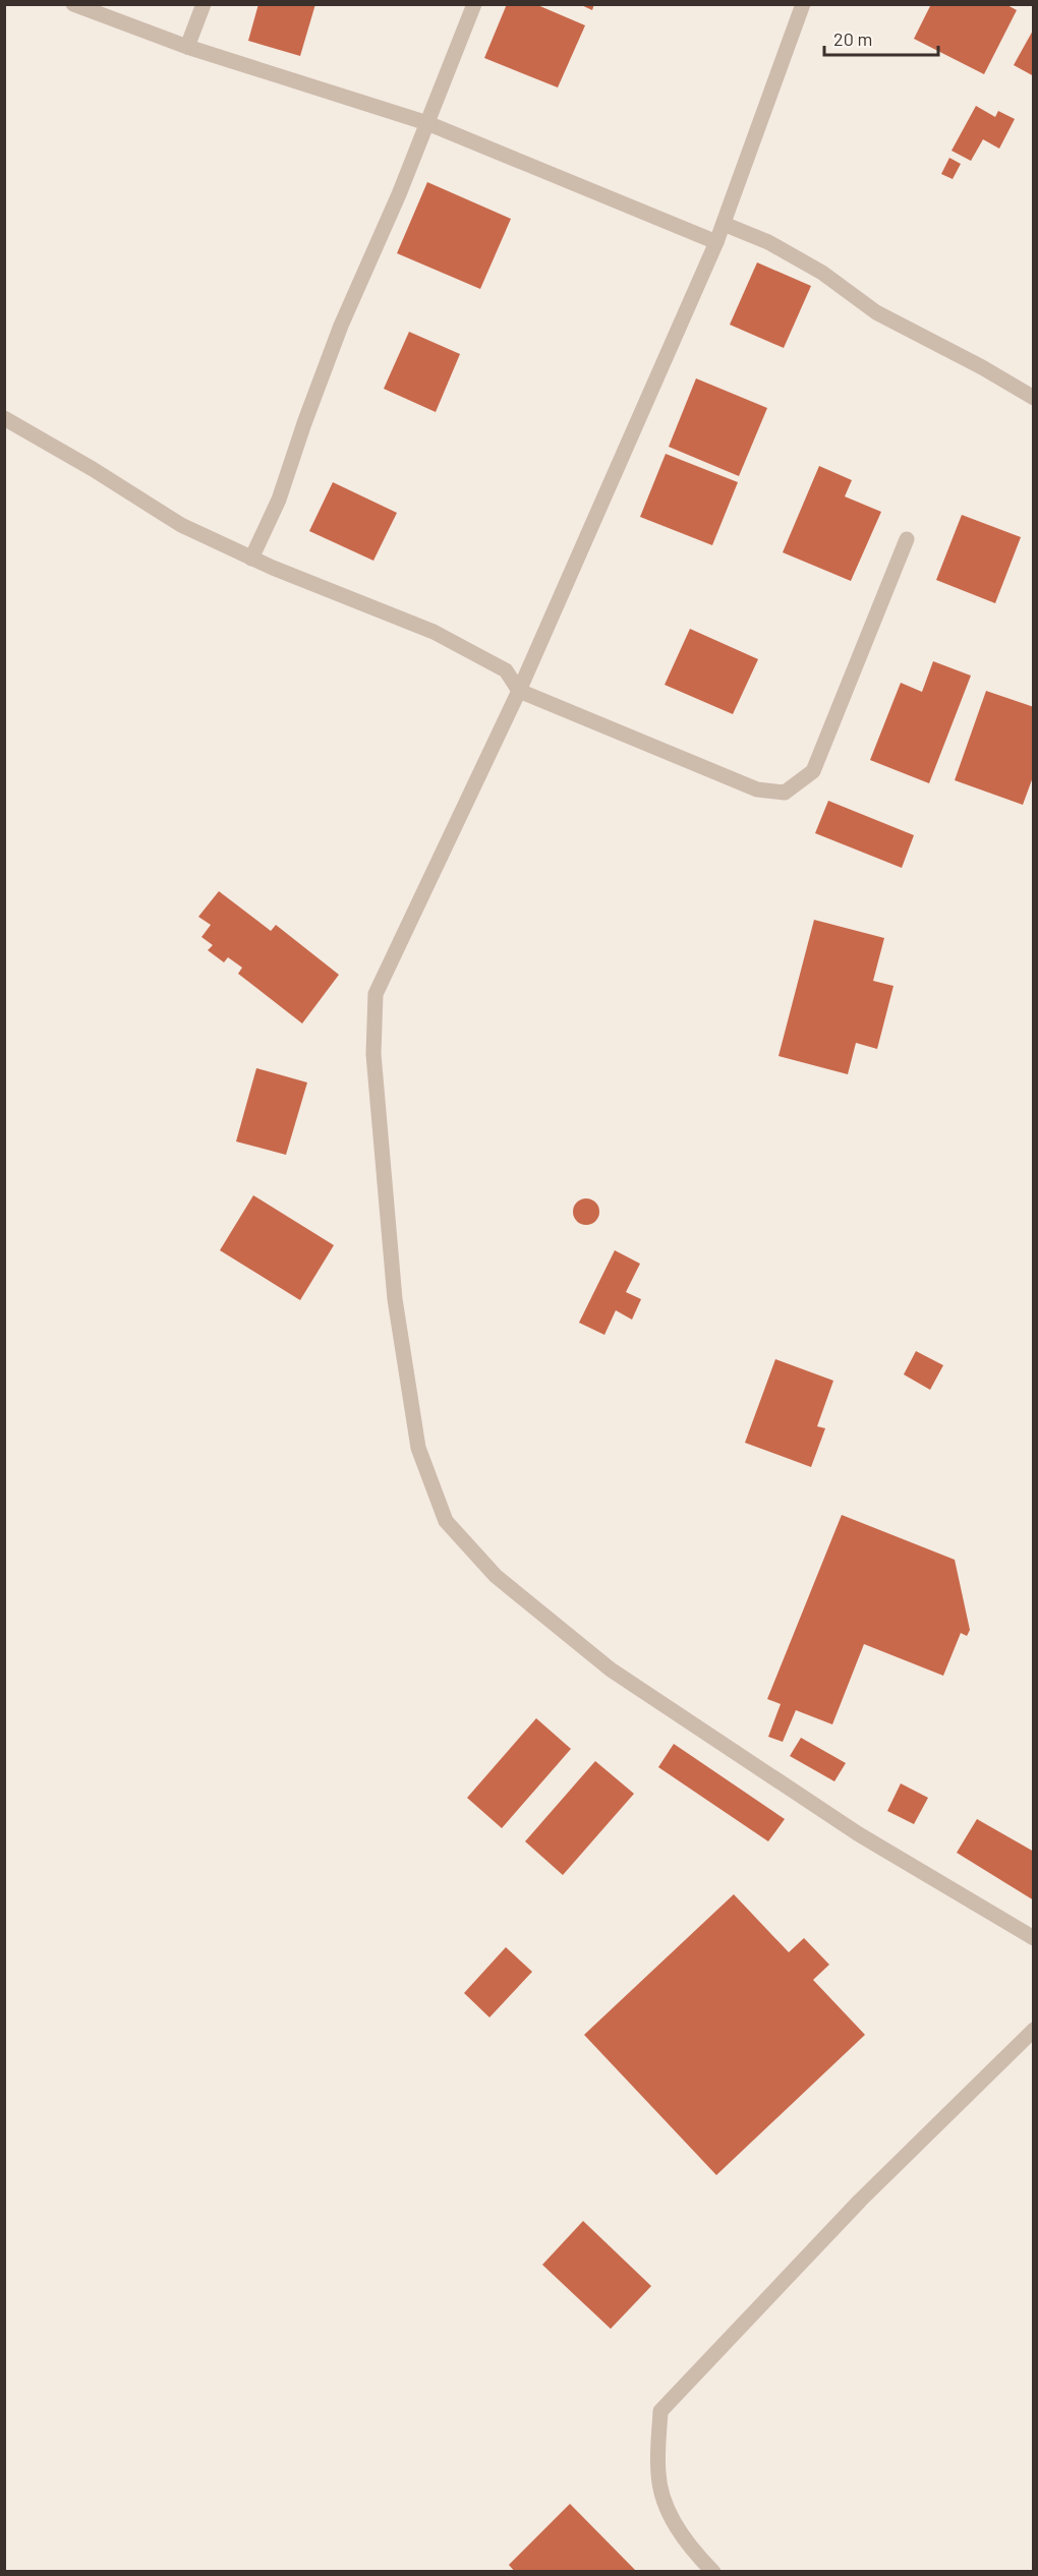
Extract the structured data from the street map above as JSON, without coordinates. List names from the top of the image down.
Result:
{
  "scale_bar": "20 m"
}
